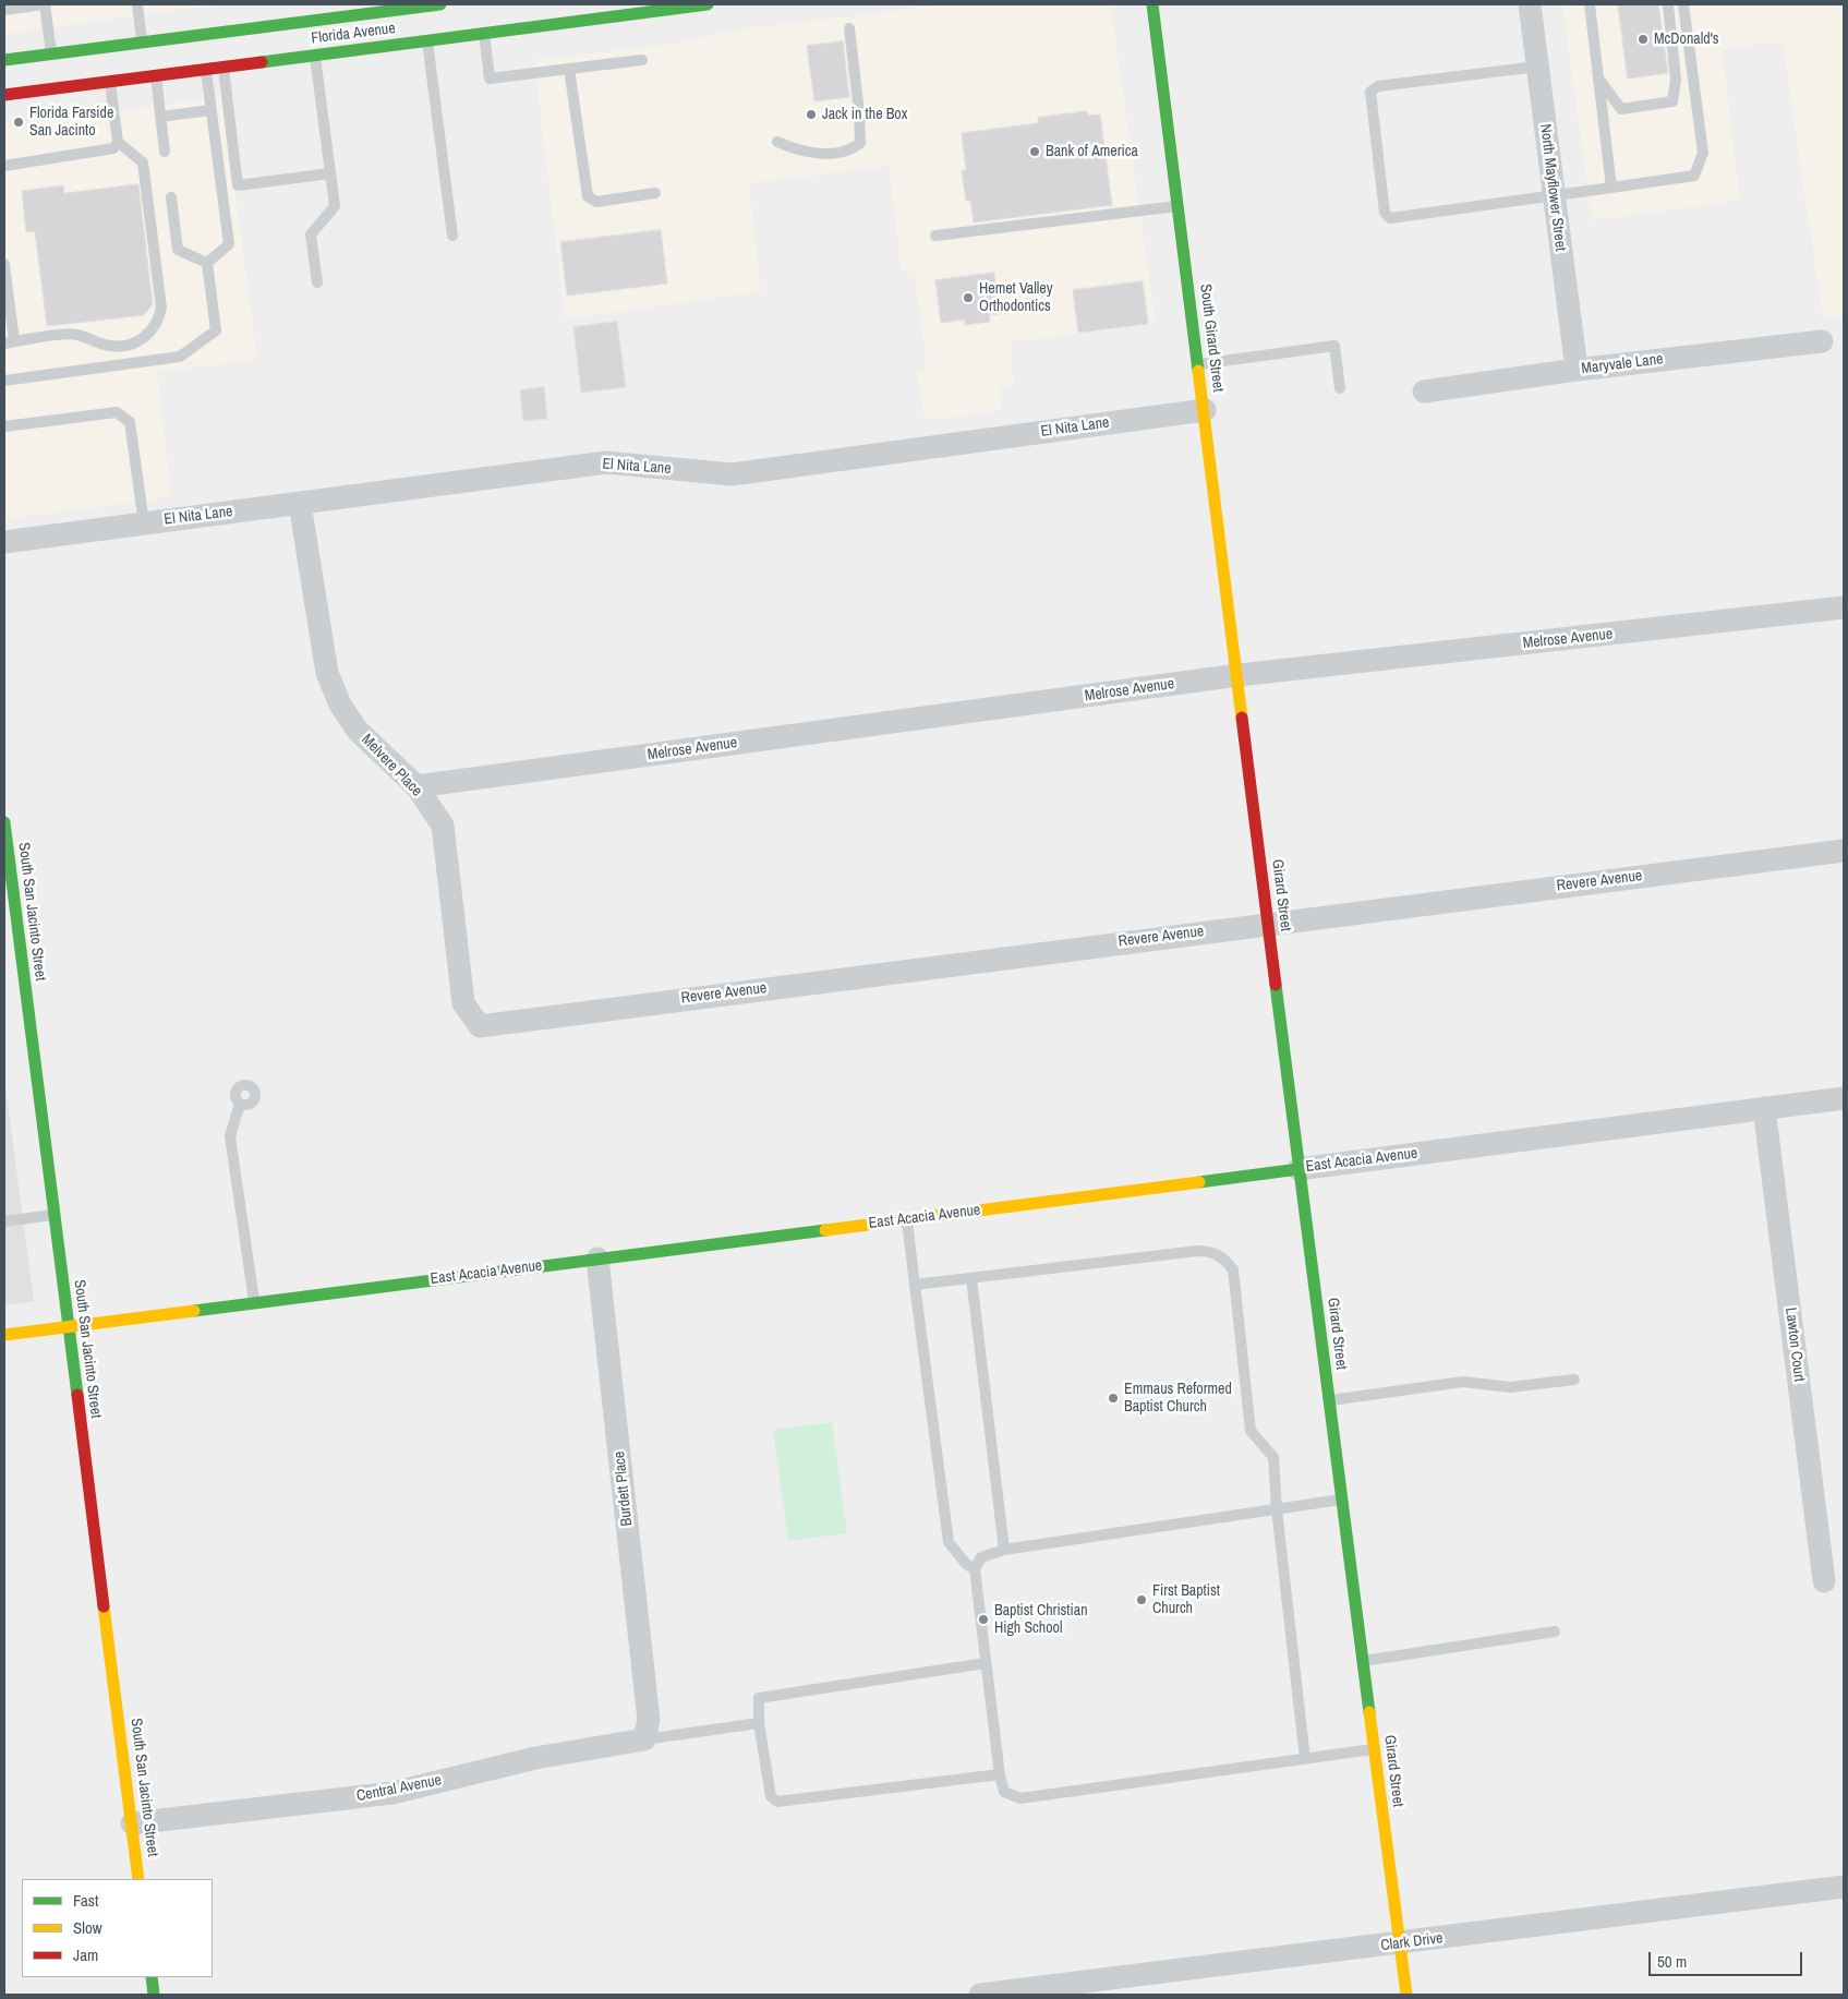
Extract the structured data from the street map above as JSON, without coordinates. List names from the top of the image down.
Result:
{
  "streets": {
    "street": [
      "Florida Avenue",
      "North Mayflower Street",
      "South Girard Street",
      "Maryvale Lane",
      "El Nita Lane",
      "Melrose Avenue",
      "Melvere Place",
      "Revere Avenue",
      "Girard Street",
      "South San Jacinto Street",
      "East Acacia Avenue",
      "Lawton Court",
      "Burdett Place",
      "Central Avenue",
      "Clark Drive"
    ]
  },
  "crossings": [
    ["North Mayflower Street", "Maryvale Lane"],
    ["South Girard Street", "El Nita Lane"],
    ["South Girard Street", "Melrose Avenue"],
    ["South Girard Street", "Girard Street"],
    ["El Nita Lane", "Melvere Place"],
    ["Melrose Avenue", "Melvere Place"],
    ["Melrose Avenue", "Girard Street"],
    ["Melvere Place", "Revere Avenue"],
    ["Revere Avenue", "Girard Street"],
    ["Girard Street", "East Acacia Avenue"],
    ["Girard Street", "Clark Drive"],
    ["South San Jacinto Street", "East Acacia Avenue"],
    ["South San Jacinto Street", "Central Avenue"],
    ["East Acacia Avenue", "Lawton Court"],
    ["East Acacia Avenue", "Burdett Place"],
    ["Burdett Place", "Central Avenue"]
  ],
  "places": [
    "McDonald's",
    "Jack in the Box",
    "Florida Farside San Jacinto",
    "Bank of America",
    "Hemet Valley Orthodontics",
    "Emmaus Reformed Baptist Church",
    "First Baptist Church",
    "Baptist Christian High School"
  ],
  "legend": ["Fast", "Slow", "Jam"],
  "scale_bar": "50 m"
}
